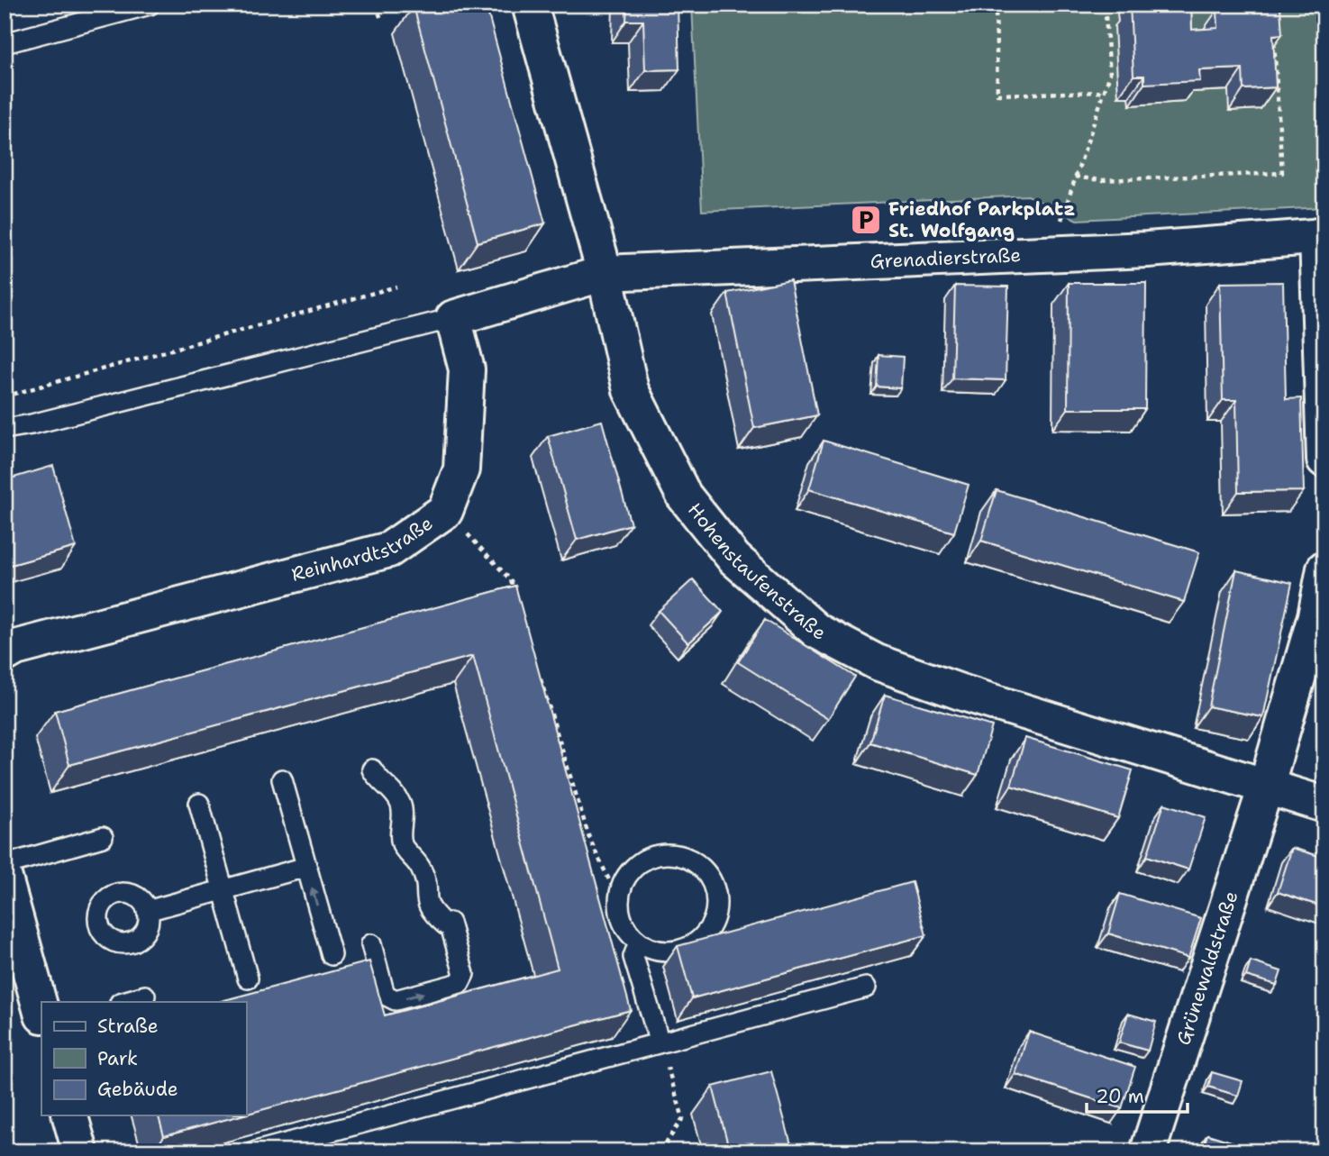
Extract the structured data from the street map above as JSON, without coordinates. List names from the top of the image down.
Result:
{
  "streets": {
    "street": [
      "Grenadierstraße",
      "Reinhardtstraße",
      "Hohenstaufenstraße",
      "Grünewaldstraße"
    ]
  },
  "crossings": [
    ["Grenadierstraße", "Hohenstaufenstraße"],
    ["Hohenstaufenstraße", "Grünewaldstraße"]
  ],
  "places": {
    "parking": ["Friedhof Parkplatz St. Wolfgang"]
  },
  "legend": ["Straße", "Park", "Gebäude"],
  "scale_bar": "20 m"
}
